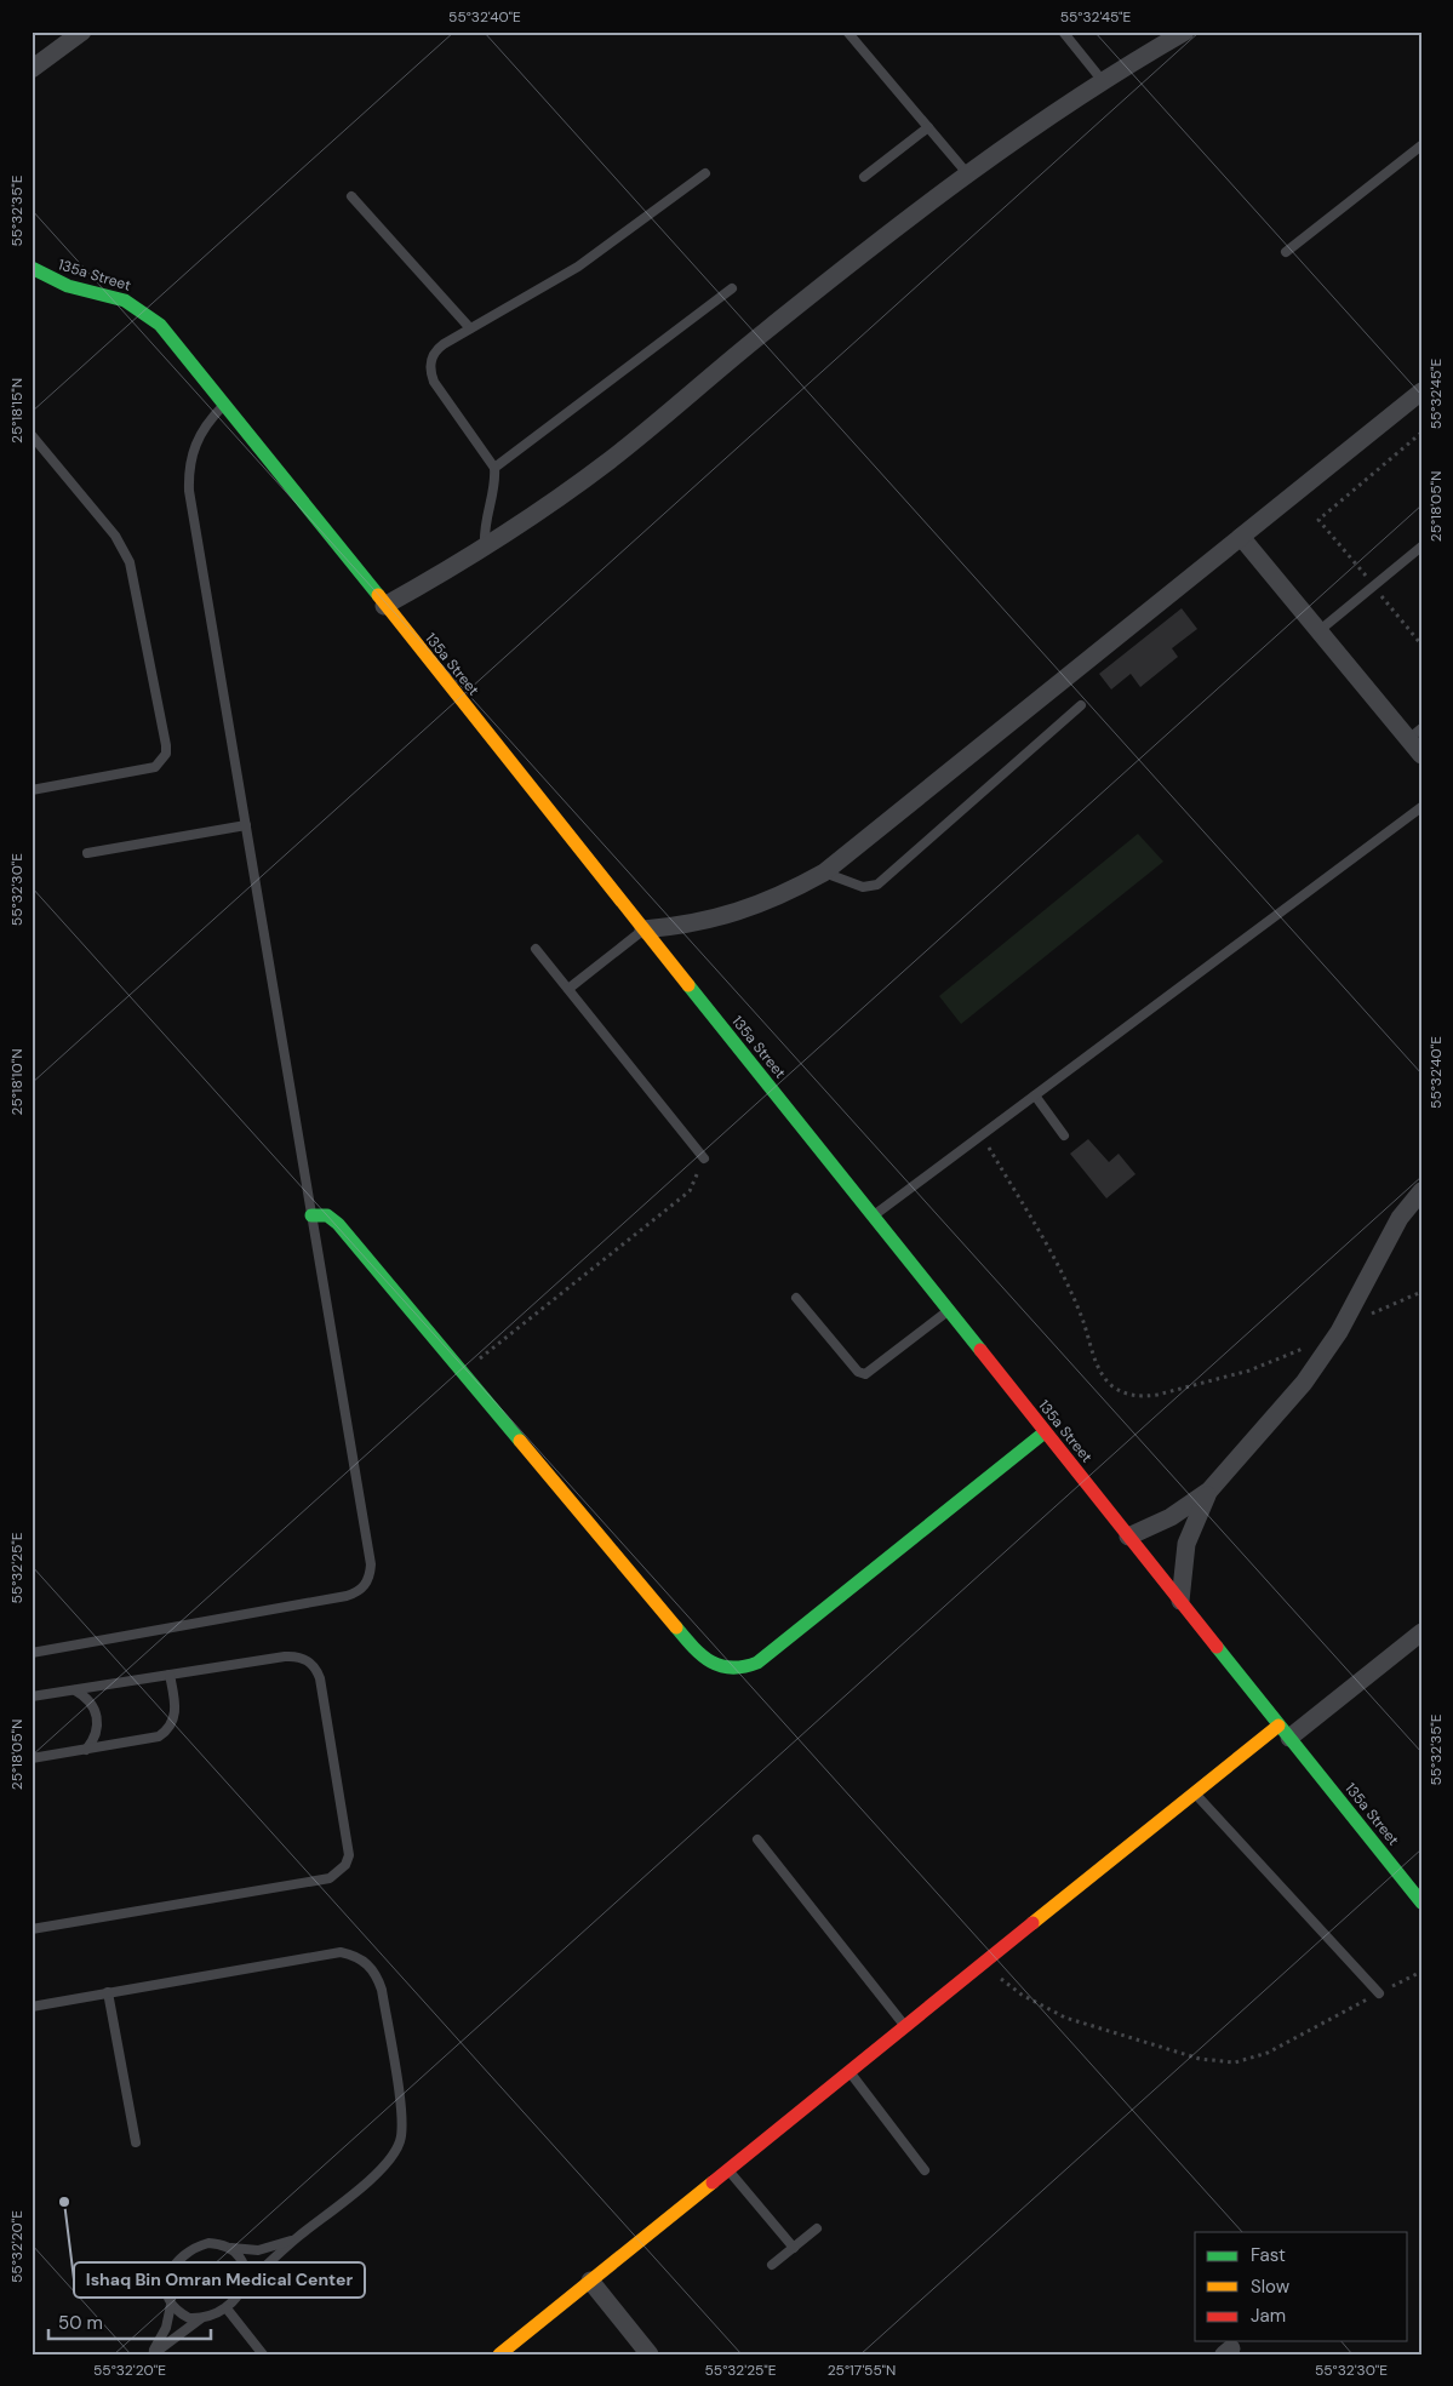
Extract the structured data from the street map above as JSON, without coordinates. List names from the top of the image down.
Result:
{
  "streets": {
    "street": ["135a Street"]
  },
  "places": ["Ishaq Bin Omran Medical Center"],
  "legend": ["Fast", "Slow", "Jam"],
  "scale_bar": "50 m",
  "coordinates": [
    "55°32'40\"E",
    "55°32'45\"E",
    "55°32'35\"E",
    "25°18'15\"N",
    "25°18'05\"N",
    "55°32'30\"E",
    "25°18'10\"N",
    "55°32'25\"E",
    "55°32'20\"E",
    "25°17'55\"N"
  ]
}
